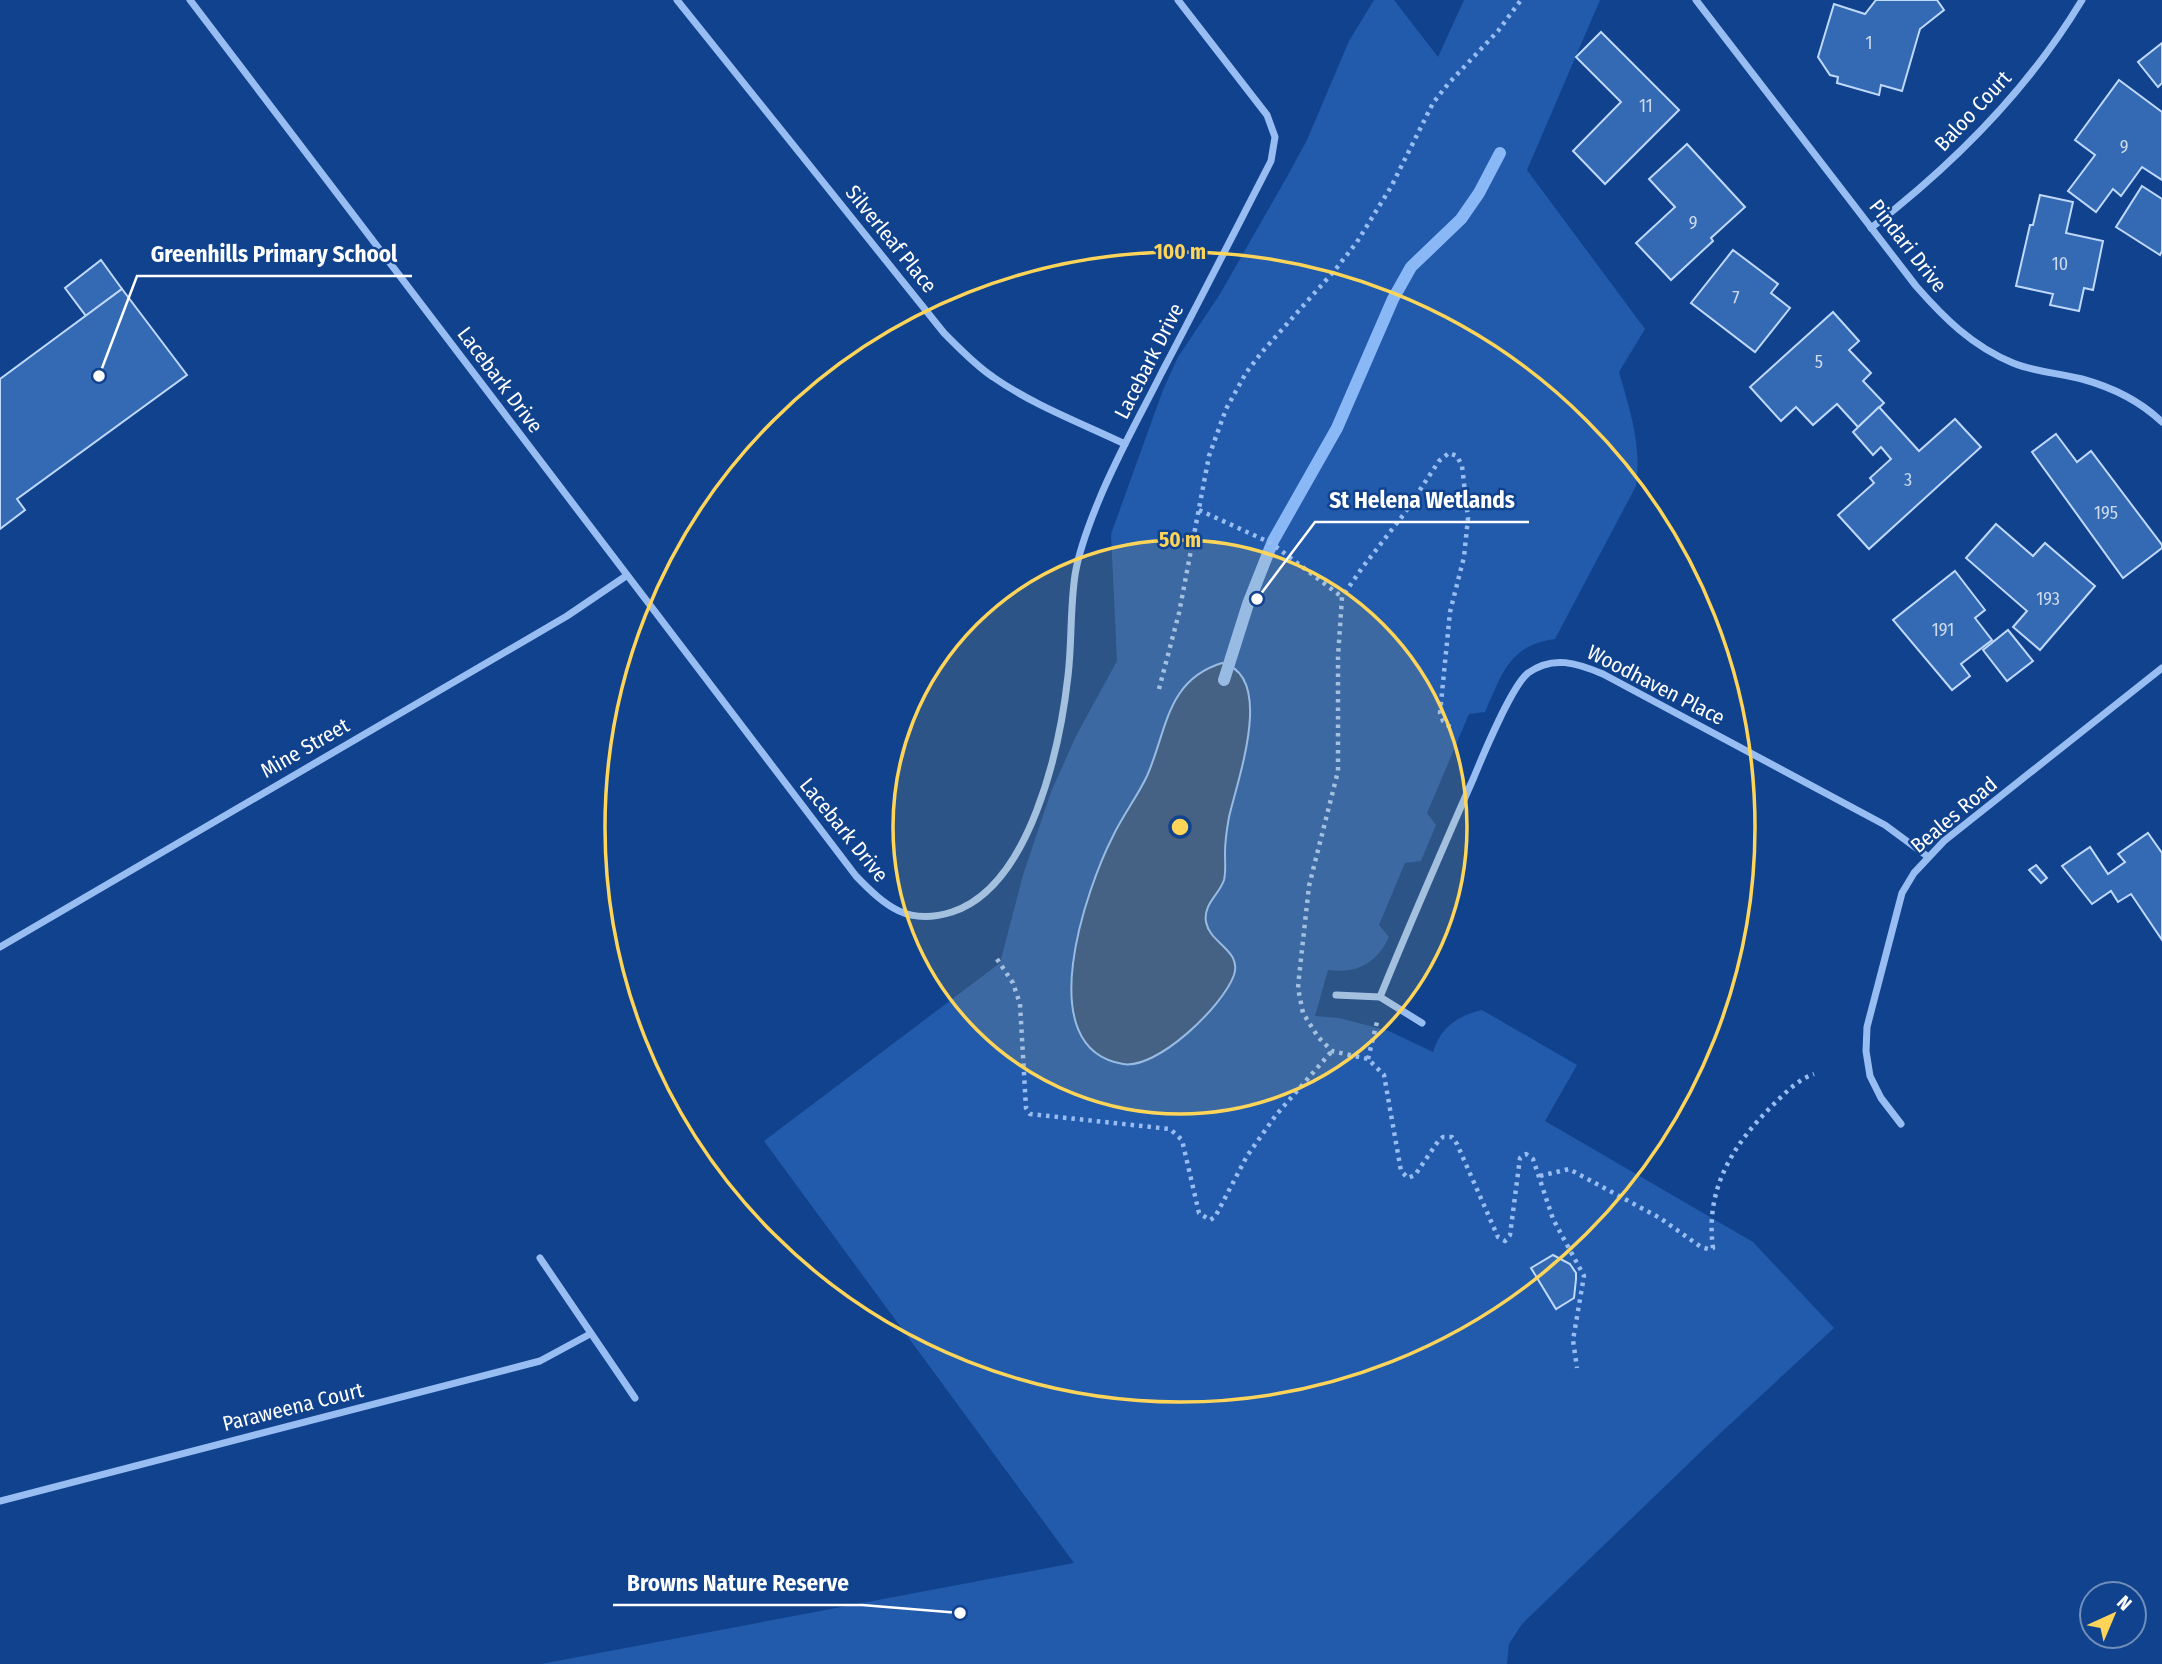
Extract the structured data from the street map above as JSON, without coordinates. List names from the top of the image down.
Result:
{
  "streets": {
    "street": [
      "Baloo Court",
      "Silverleaf Place",
      "Pindari Drive",
      "Lacebark Drive",
      "Woodhaven Place",
      "Mine Street",
      "Beales Road",
      "Paraweena Court"
    ]
  },
  "crossings": [
    ["Baloo Court", "Pindari Drive"],
    ["Silverleaf Place", "Lacebark Drive"],
    ["Lacebark Drive", "Mine Street"],
    ["Woodhaven Place", "Beales Road"]
  ],
  "places": ["Greenhills Primary School", "St Helena Wetlands", "Browns Nature Reserve"],
  "house_numbers": [
    "1",
    "11",
    "9",
    "9",
    "10",
    "7",
    "5",
    "3",
    "195",
    "193",
    "191"
  ],
  "north": "top right",
  "rings": ["100 m", "50 m"]
}
